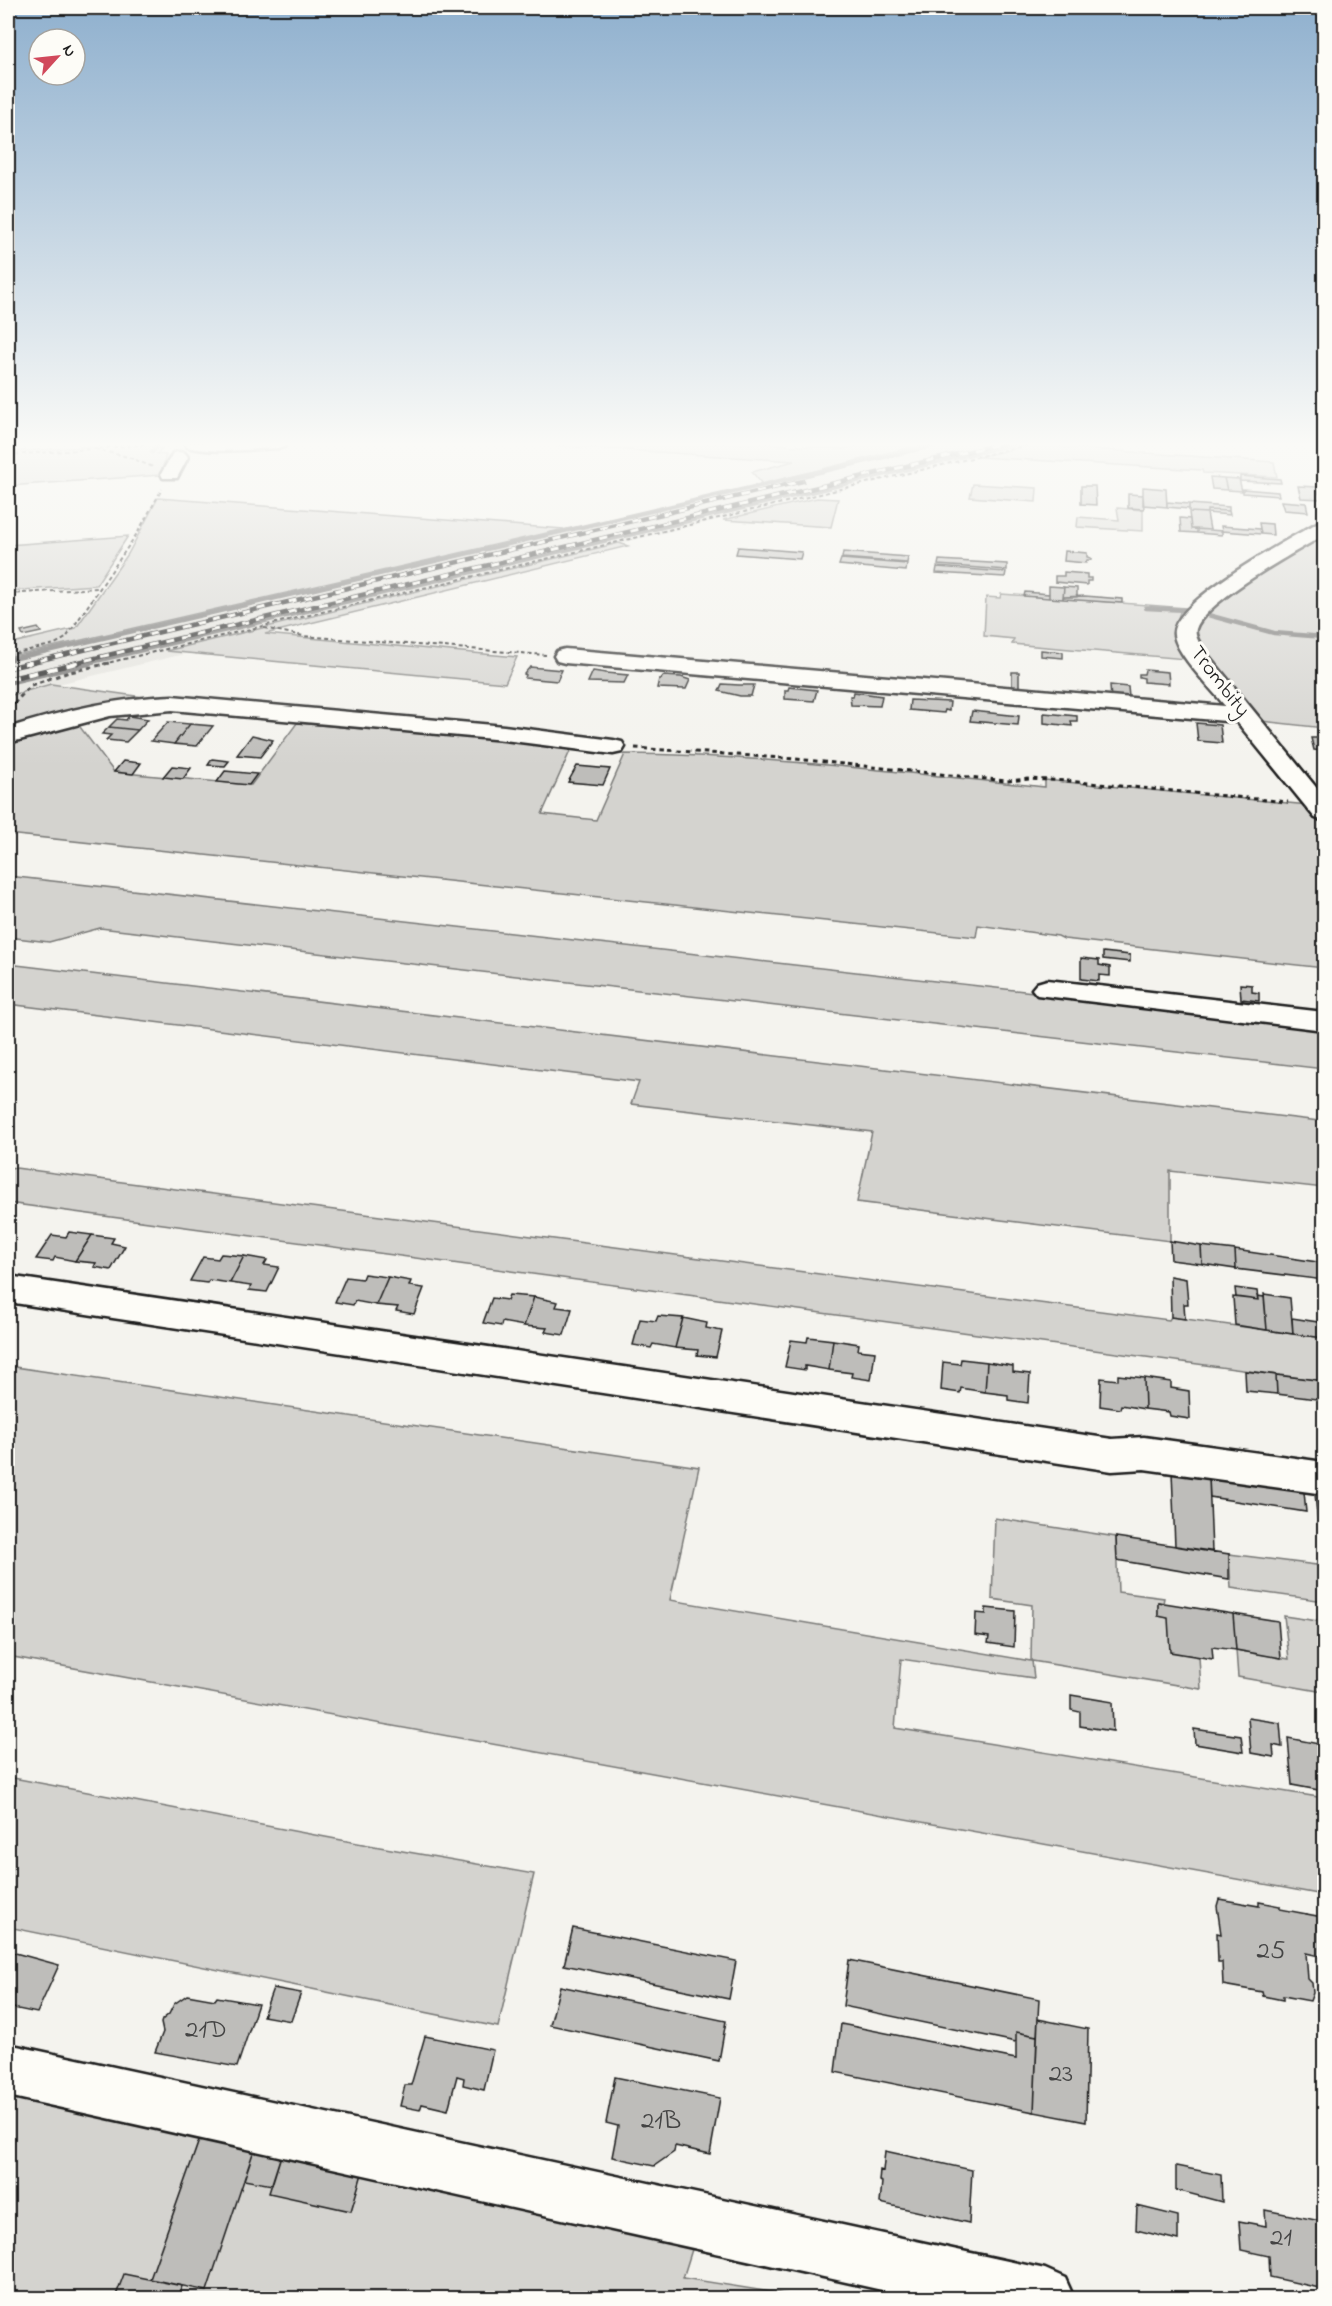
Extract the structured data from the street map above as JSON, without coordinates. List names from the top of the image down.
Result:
{
  "streets": {
    "street": ["Trombity"]
  },
  "house_numbers": [
    "25",
    "21D",
    "23",
    "21B",
    "21"
  ],
  "north": "top right"
}
